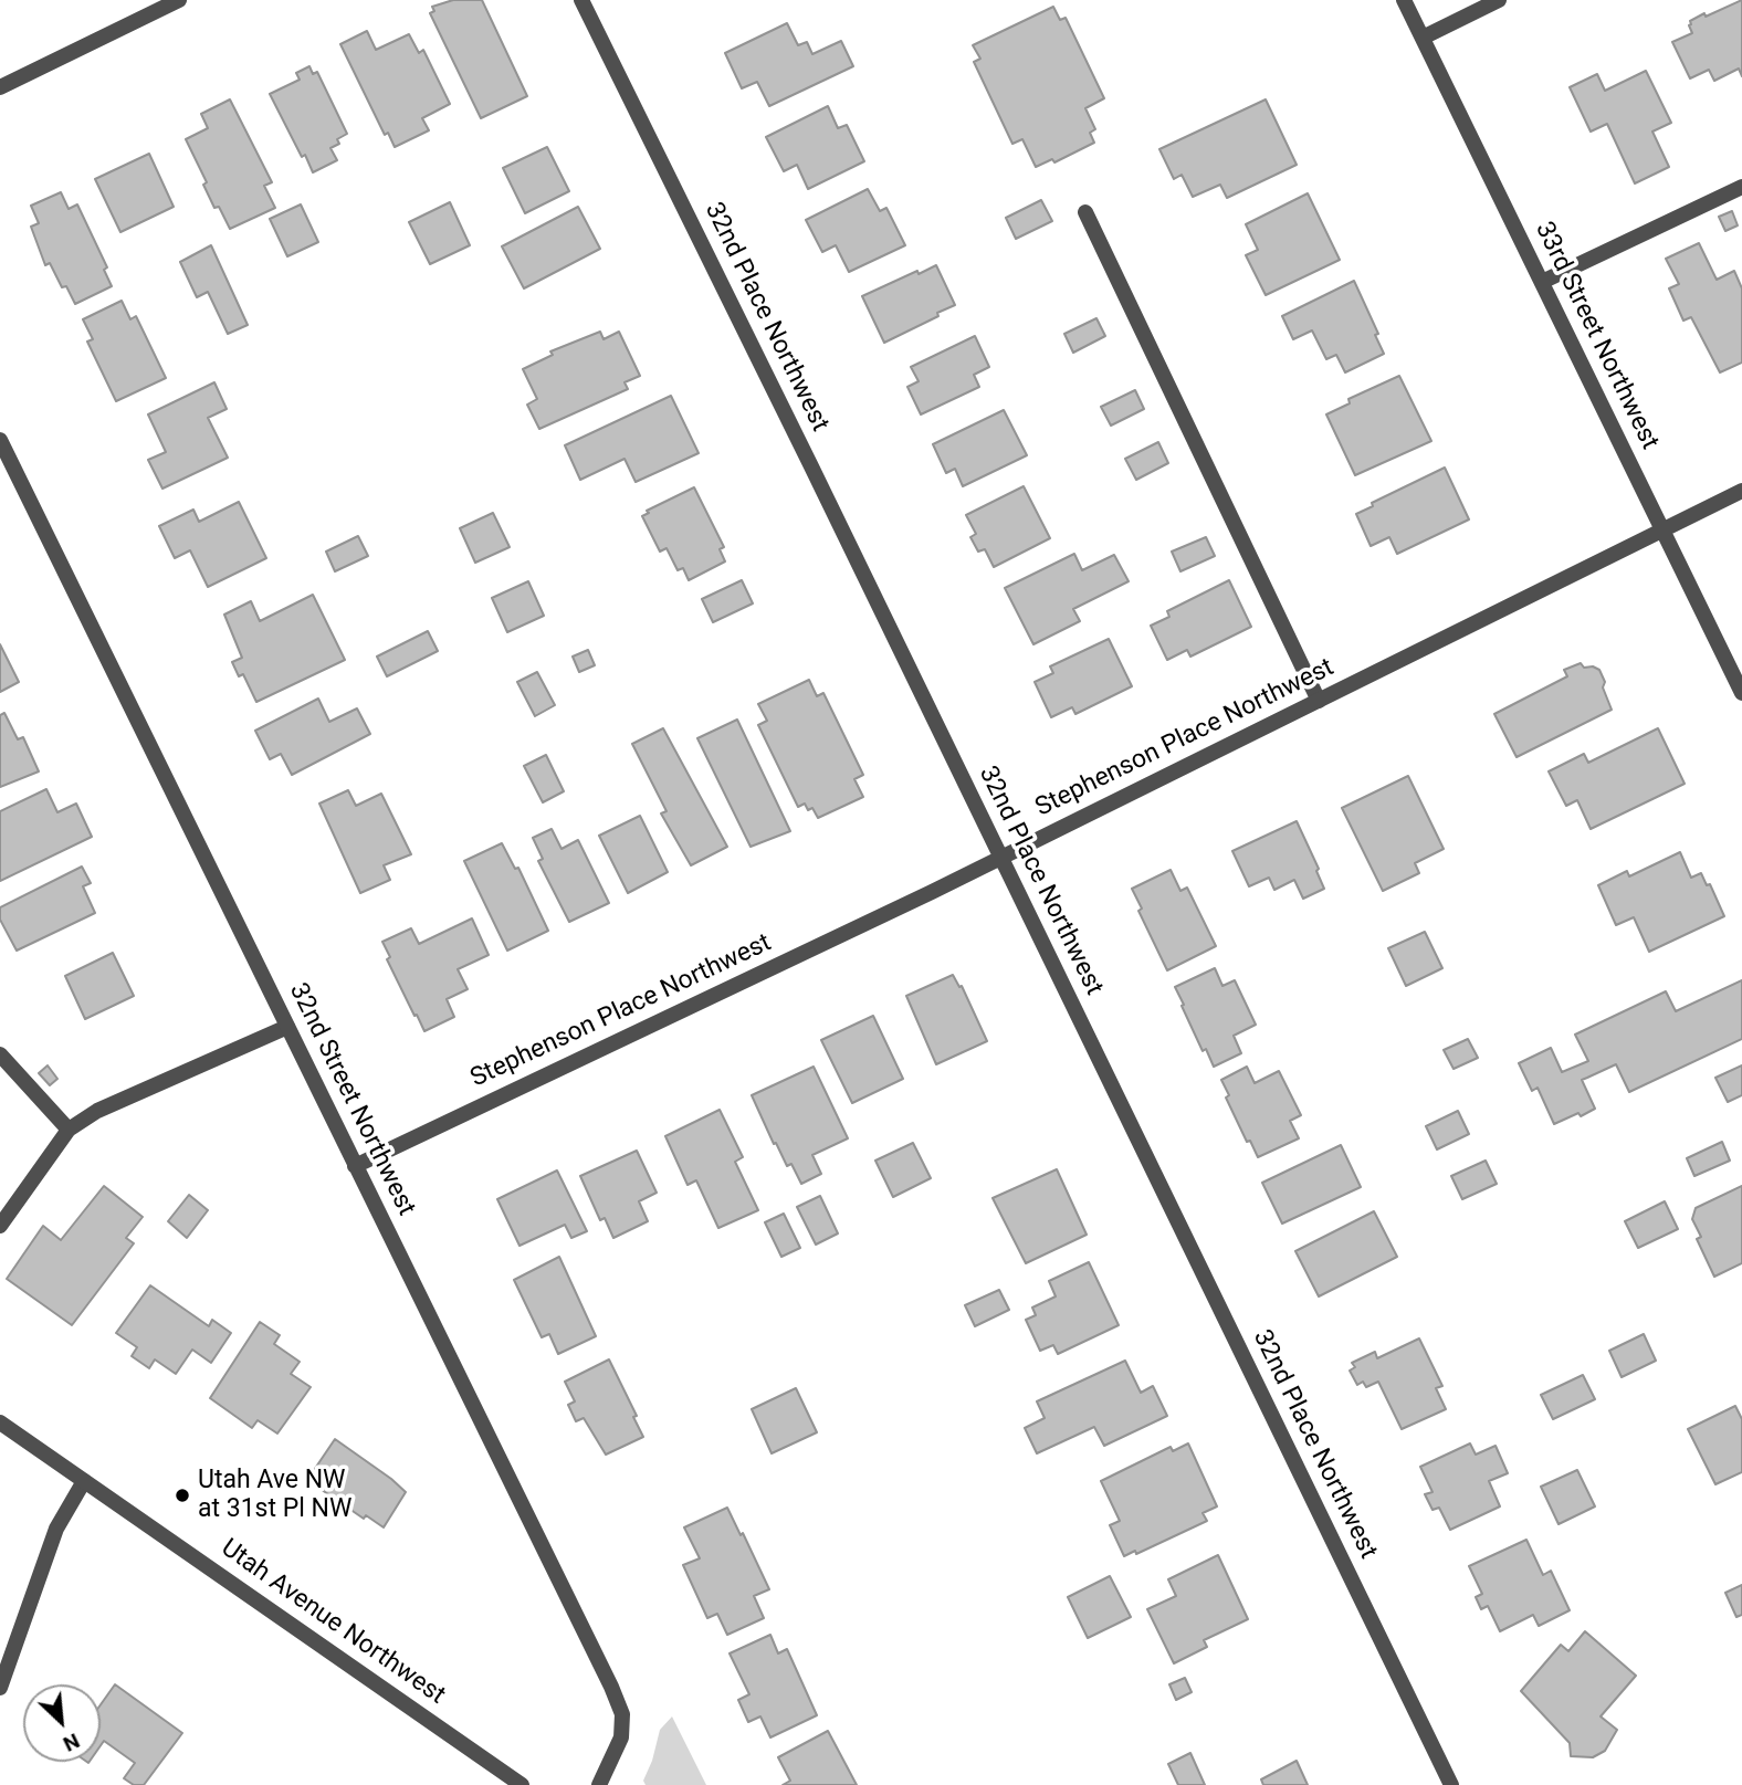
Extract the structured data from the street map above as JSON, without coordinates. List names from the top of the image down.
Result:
{
  "streets": {
    "street": [
      "32nd Place Northwest",
      "33rd Street Northwest",
      "Stephenson Place Northwest",
      "32nd Street Northwest",
      "Utah Avenue Northwest"
    ]
  },
  "crossings": [
    ["32nd Place Northwest", "Stephenson Place Northwest"],
    ["33rd Street Northwest", "Stephenson Place Northwest"],
    ["Stephenson Place Northwest", "32nd Street Northwest"]
  ],
  "places": ["Utah Ave NW at 31st Pl NW"],
  "north": "bottom right"
}
